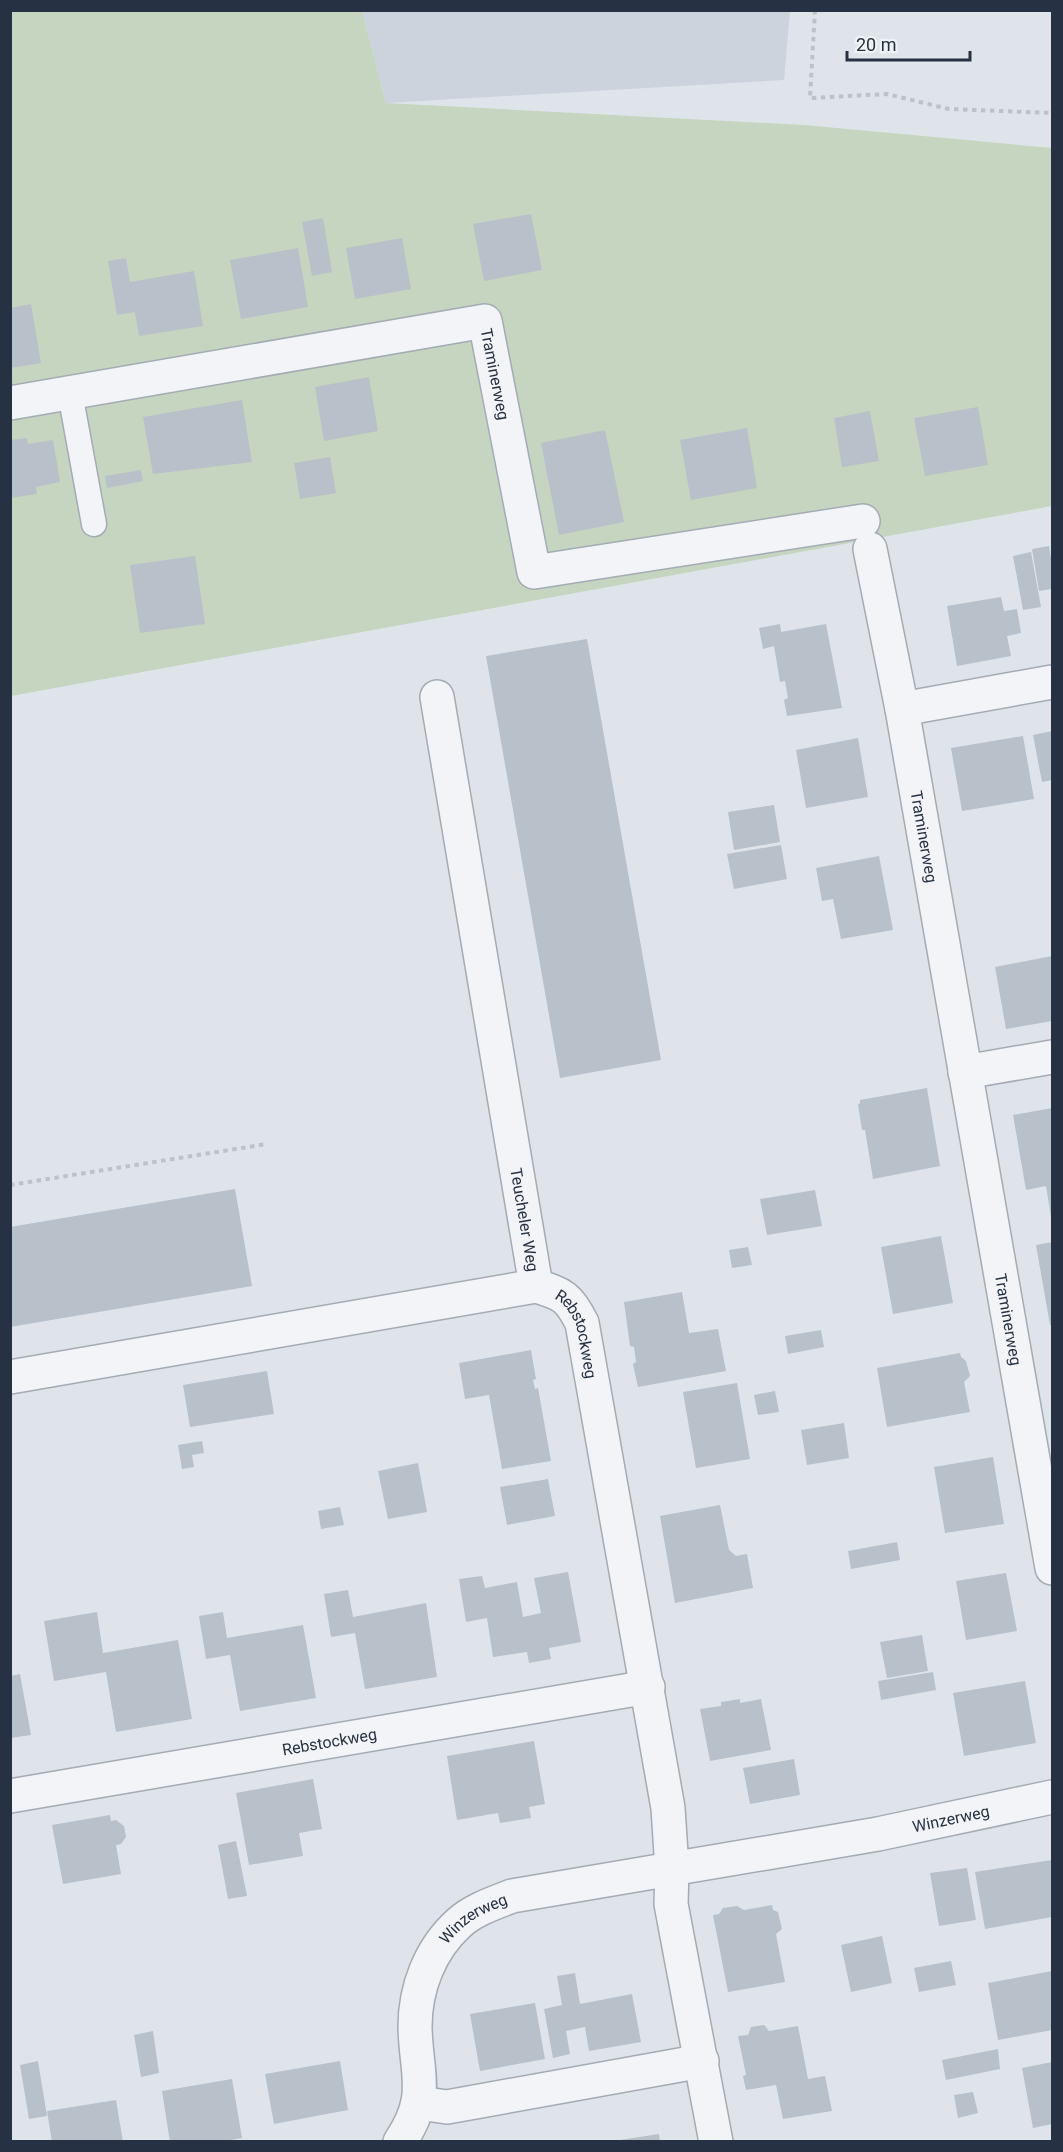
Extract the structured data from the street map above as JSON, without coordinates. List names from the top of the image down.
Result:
{
  "streets": {
    "street": [
      "Traminerweg",
      "Teucheler Weg",
      "Rebstockweg",
      "Winzerweg"
    ]
  },
  "crossings": [
    ["Teucheler Weg", "Rebstockweg"],
    ["Rebstockweg", "Winzerweg"]
  ],
  "scale_bar": "20 m"
}
